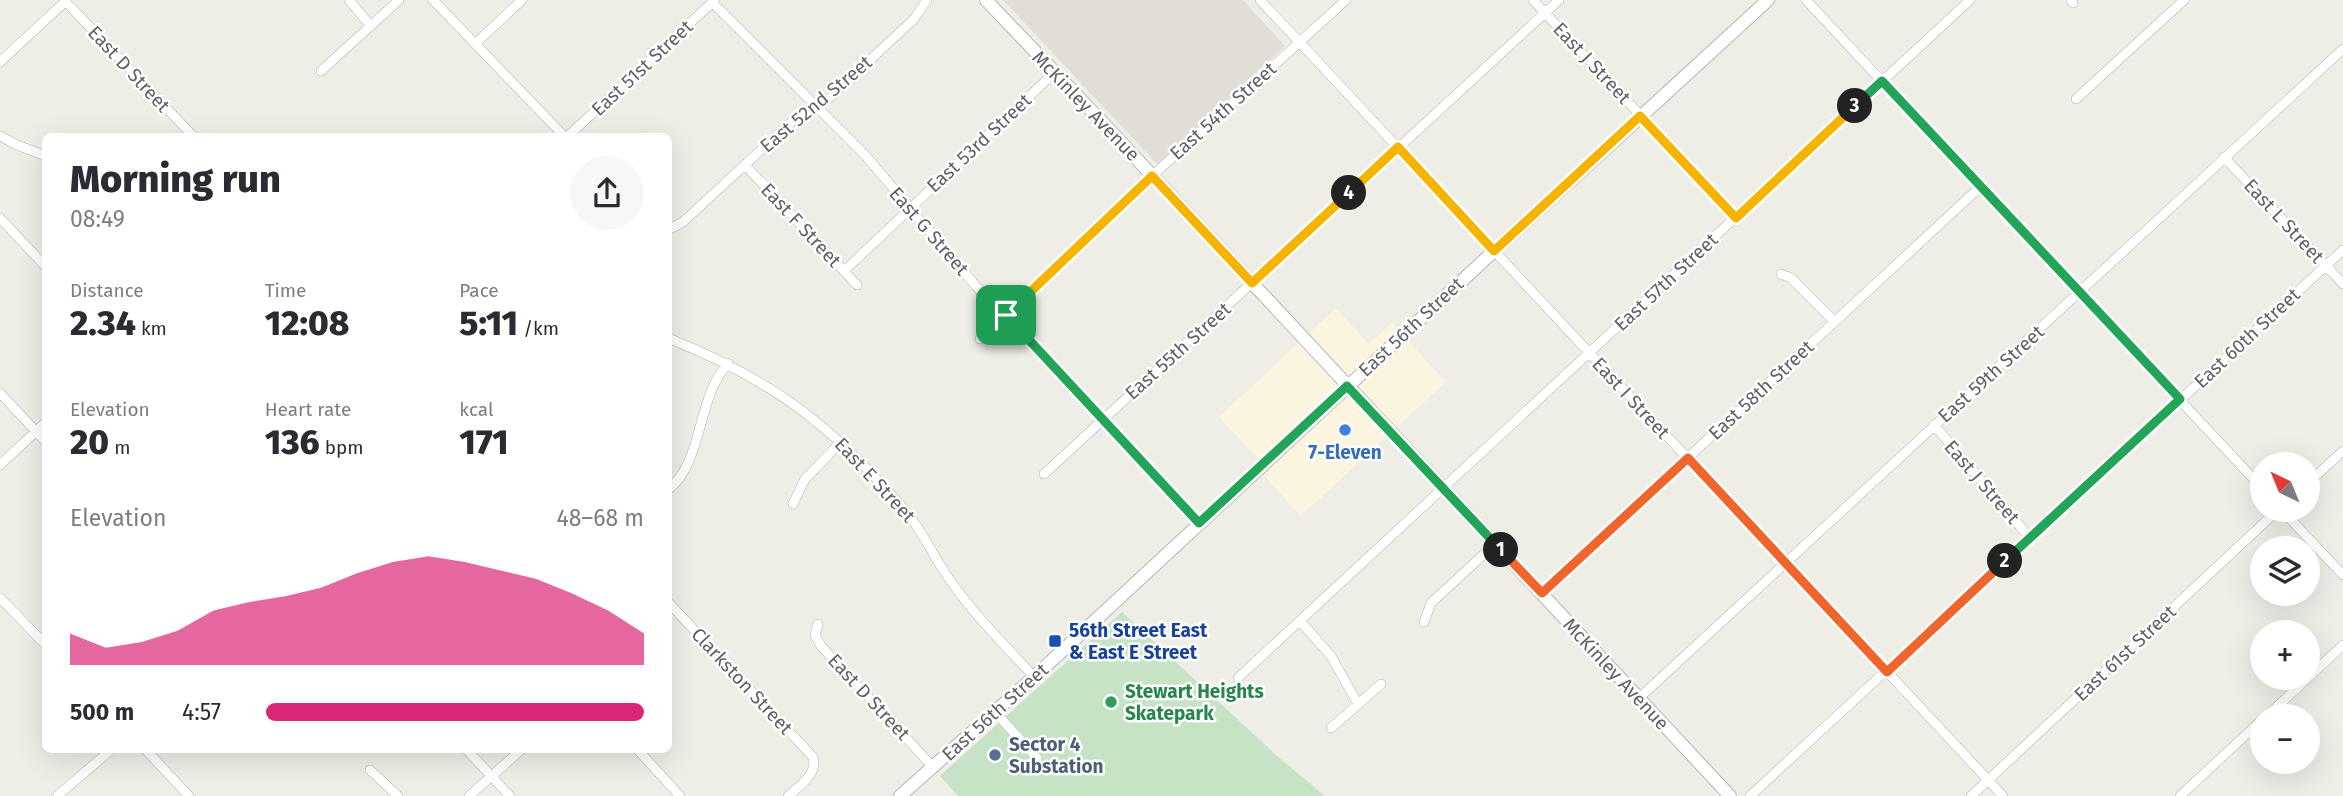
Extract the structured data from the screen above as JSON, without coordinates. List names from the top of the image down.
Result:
{
  "streets": {
    "street": [
      "East J Street",
      "East 51st Street",
      "East D Street",
      "East 52nd Street",
      "McKinley Avenue",
      "East 54th Street",
      "East 53rd Street",
      "East L Street",
      "East F Street",
      "East G Street",
      "East 57th Street",
      "East 56th Street",
      "East 60th Street",
      "East 55th Street",
      "East 59th Street",
      "East 58th Street",
      "East I Street",
      "East E Street",
      "East 61st Street",
      "Clarkston Street"
    ]
  },
  "crossings": [
    ["East J Street", "East 57th Street"],
    ["East J Street", "East 56th Street"],
    ["East J Street", "East 60th Street"],
    ["East J Street", "East 55th Street"],
    ["East J Street", "East 59th Street"],
    ["East 51st Street", "East G Street"],
    ["East D Street", "East 56th Street"],
    ["East 52nd Street", "East F Street"],
    ["East 52nd Street", "East G Street"],
    ["McKinley Avenue", "East 54th Street"],
    ["McKinley Avenue", "East 53rd Street"],
    ["McKinley Avenue", "East 57th Street"],
    ["McKinley Avenue", "East 56th Street"],
    ["McKinley Avenue", "East 55th Street"],
    ["McKinley Avenue", "East 59th Street"],
    ["McKinley Avenue", "East 58th Street"],
    ["East 54th Street", "East G Street"],
    ["East 54th Street", "East I Street"],
    ["East 53rd Street", "East F Street"],
    ["East 53rd Street", "East G Street"],
    ["East L Street", "East 60th Street"],
    ["East L Street", "East 59th Street"],
    ["East G Street", "East 56th Street"],
    ["East G Street", "East 55th Street"],
    ["East 57th Street", "East I Street"],
    ["East 56th Street", "East I Street"],
    ["East 56th Street", "East E Street"],
    ["East 60th Street", "East I Street"],
    ["East 55th Street", "East I Street"],
    ["East 59th Street", "East I Street"],
    ["East 58th Street", "East I Street"],
    ["East I Street", "East 61st Street"]
  ],
  "places": {
    "other": ["7-Eleven", "Stewart Heights Skatepark", "Sector 4 Substation"],
    "transit": ["56th Street East & East E Street"]
  },
  "north": "top left",
  "page": {
    "pins": [
      "3",
      "4",
      "1",
      "2"
    ],
    "heading": ["Morning run", "08:49"],
    "stats": [
      ["Distance", "2.34 km"],
      ["Time", "12:08"],
      ["Pace", "5:11 /km"],
      ["Elevation", "20 m"],
      ["Heart rate", "136 bpm"],
      ["kcal", "171"]
    ],
    "map_buttons": ["+", "−"],
    "chart": ["Elevation", "48–68 m"],
    "list": [
      {
        "name": "500 m",
        "note": "4:57"
      }
    ]
  }
}
